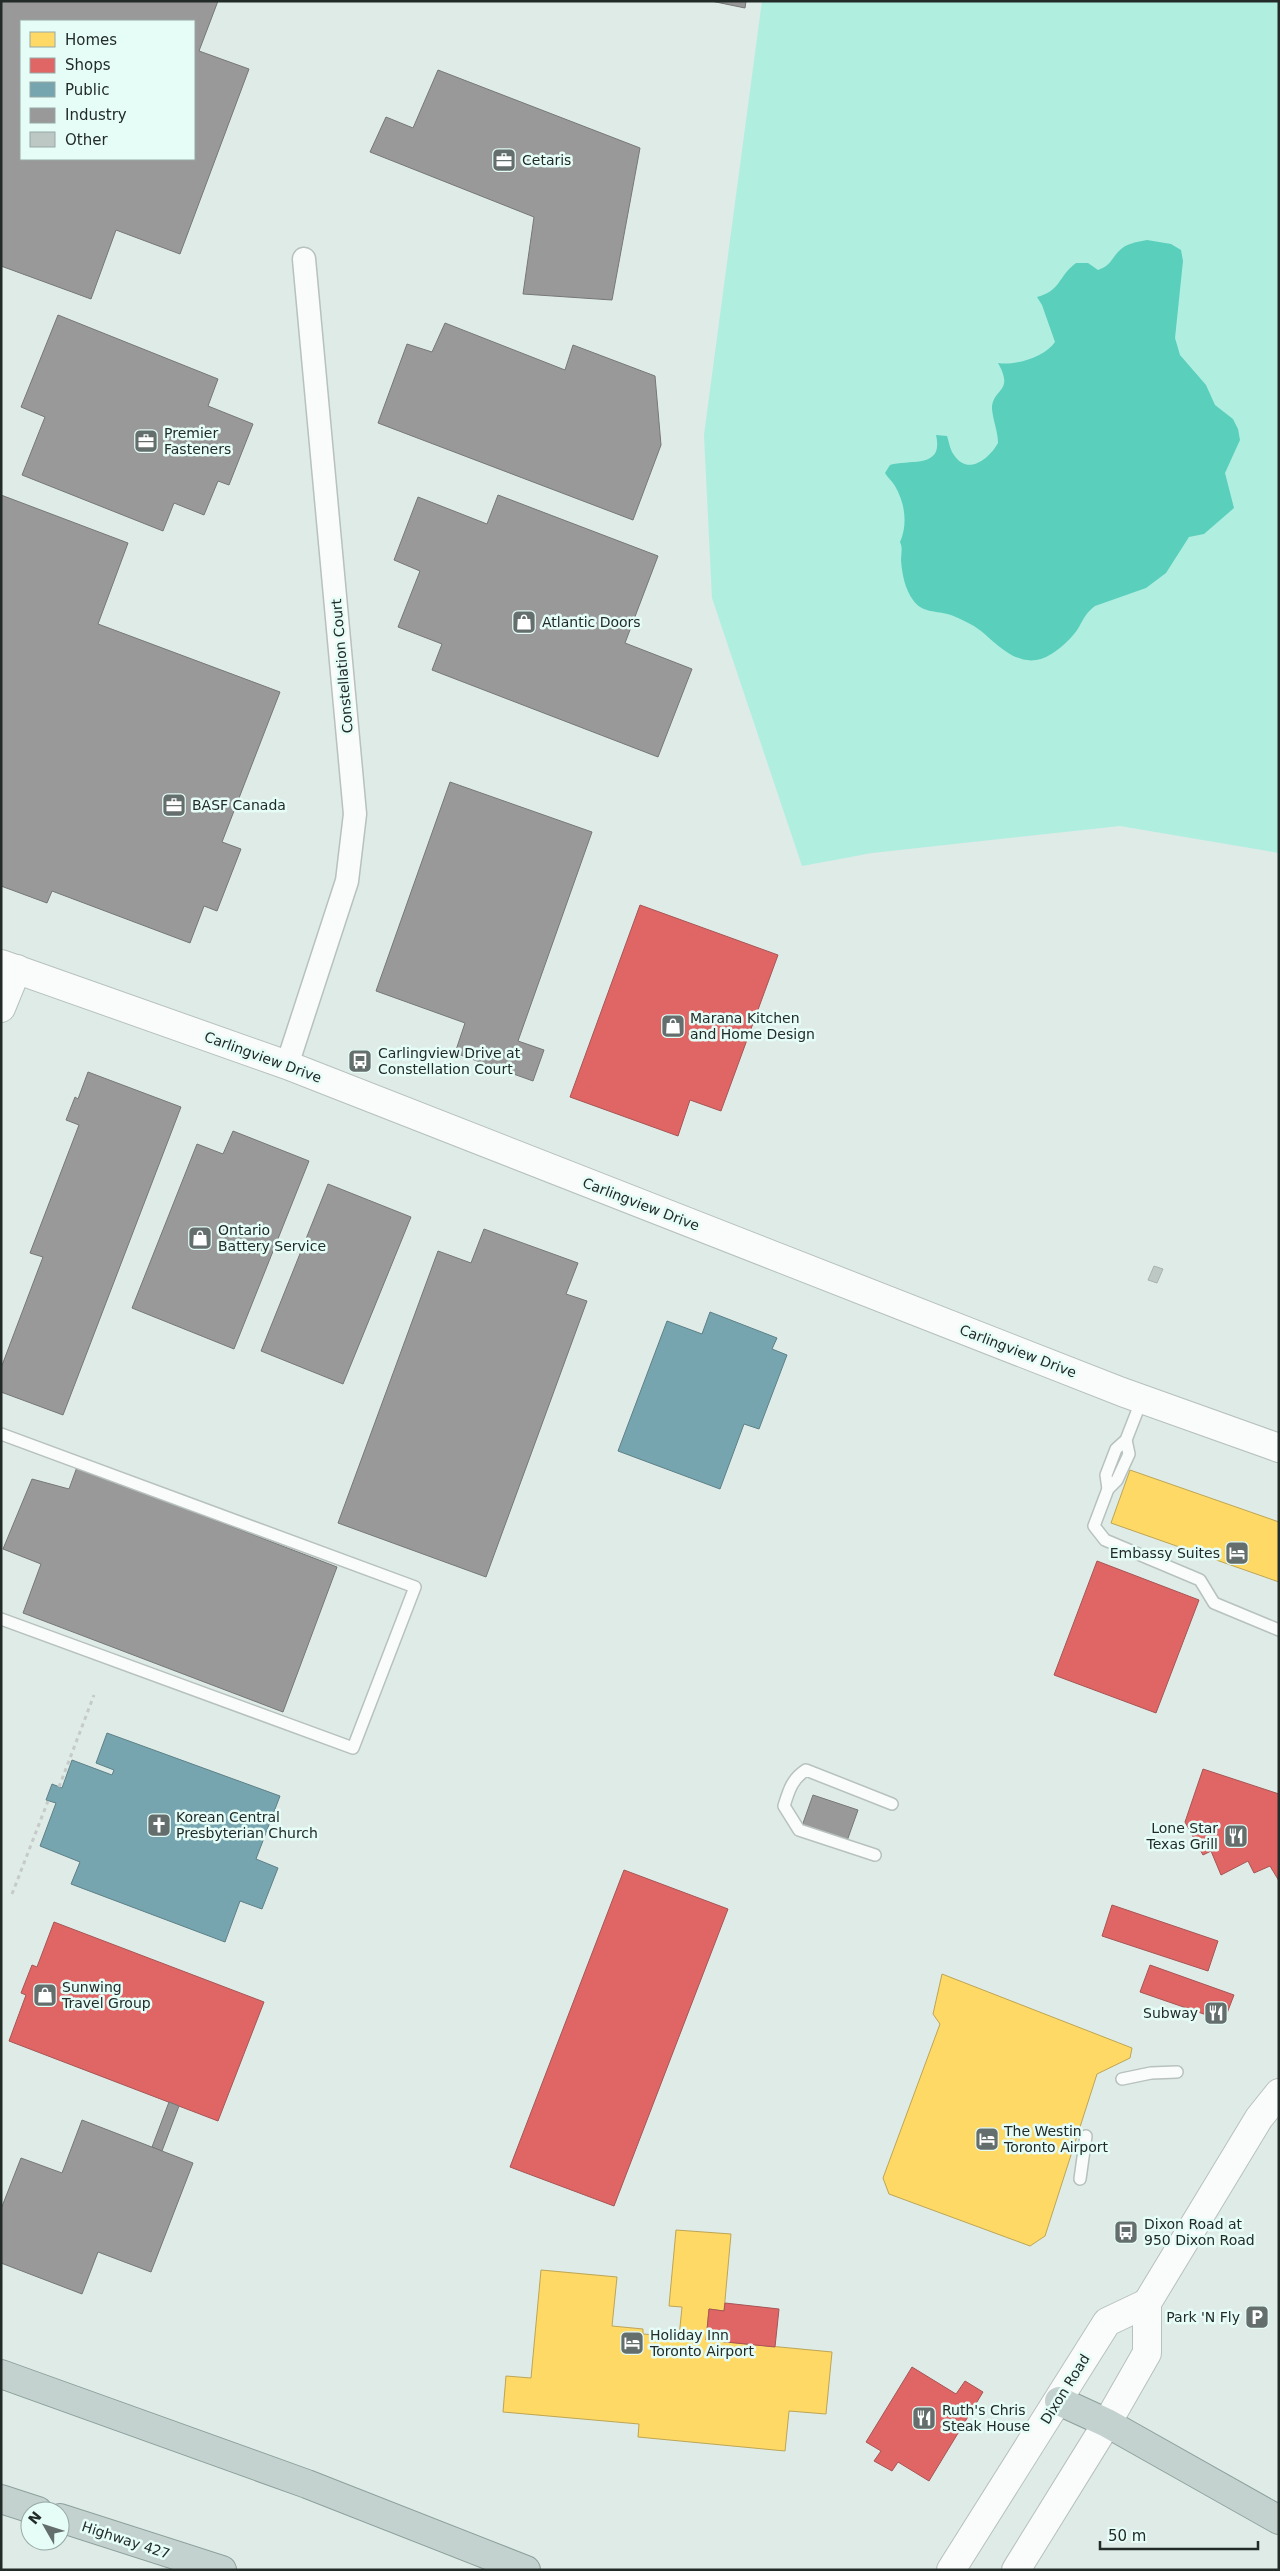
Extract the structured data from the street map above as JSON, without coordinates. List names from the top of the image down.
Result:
{
  "streets": {
    "highway": ["Highway 427"],
    "main road": ["Carlingview Drive", "Dixon Road"],
    "street": ["Constellation Court"]
  },
  "crossings": [
    ["Constellation Court", "Carlingview Drive"]
  ],
  "places": {
    "office": ["Cetaris", "Premier Fasteners", "BASF Canada"],
    "shop": [
      "Atlantic Doors",
      "Marana Kitchen and Home Design",
      "Ontario Battery Service",
      "Sunwing Travel Group"
    ],
    "bus stop": ["Carlingview Drive at Constellation Court", "Dixon Road at 950 Dixon Road"],
    "hotel": ["Embassy Suites", "The Westin Toronto Airport", "Holiday Inn Toronto Airport"],
    "church": ["Korean Central Presbyterian Church"],
    "restaurant": ["Lone Star Texas Grill", "Subway", "Ruth's Chris Steak House"],
    "parking": ["Park 'N Fly"]
  },
  "legend": [
    "Homes",
    "Shops",
    "Public",
    "Industry",
    "Other"
  ],
  "scale_bar": "50 m",
  "north": "top left"
}
